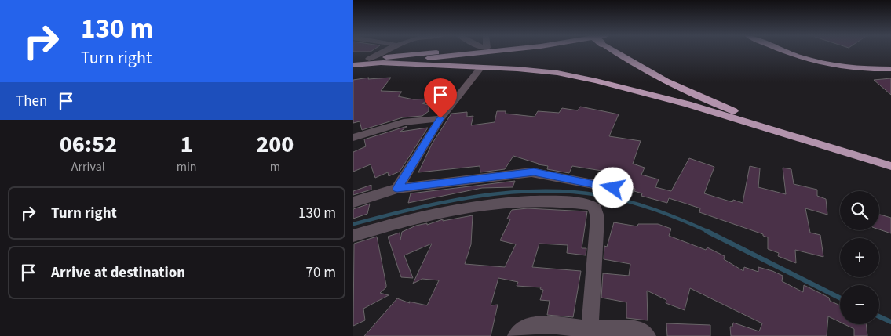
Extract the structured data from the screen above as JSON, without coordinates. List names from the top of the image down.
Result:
{
  "page": {
    "turn": ["130 m", "Turn right"],
    "then": "Then",
    "eta": [
      "06:52",
      "Arrival",
      "1",
      "min",
      "200",
      "m"
    ],
    "list": [
      {
        "name": "Turn right",
        "value": "130 m"
      },
      {
        "name": "Arrive at destination",
        "value": "70 m"
      }
    ],
    "map_buttons": ["+", "−"]
  }
}
